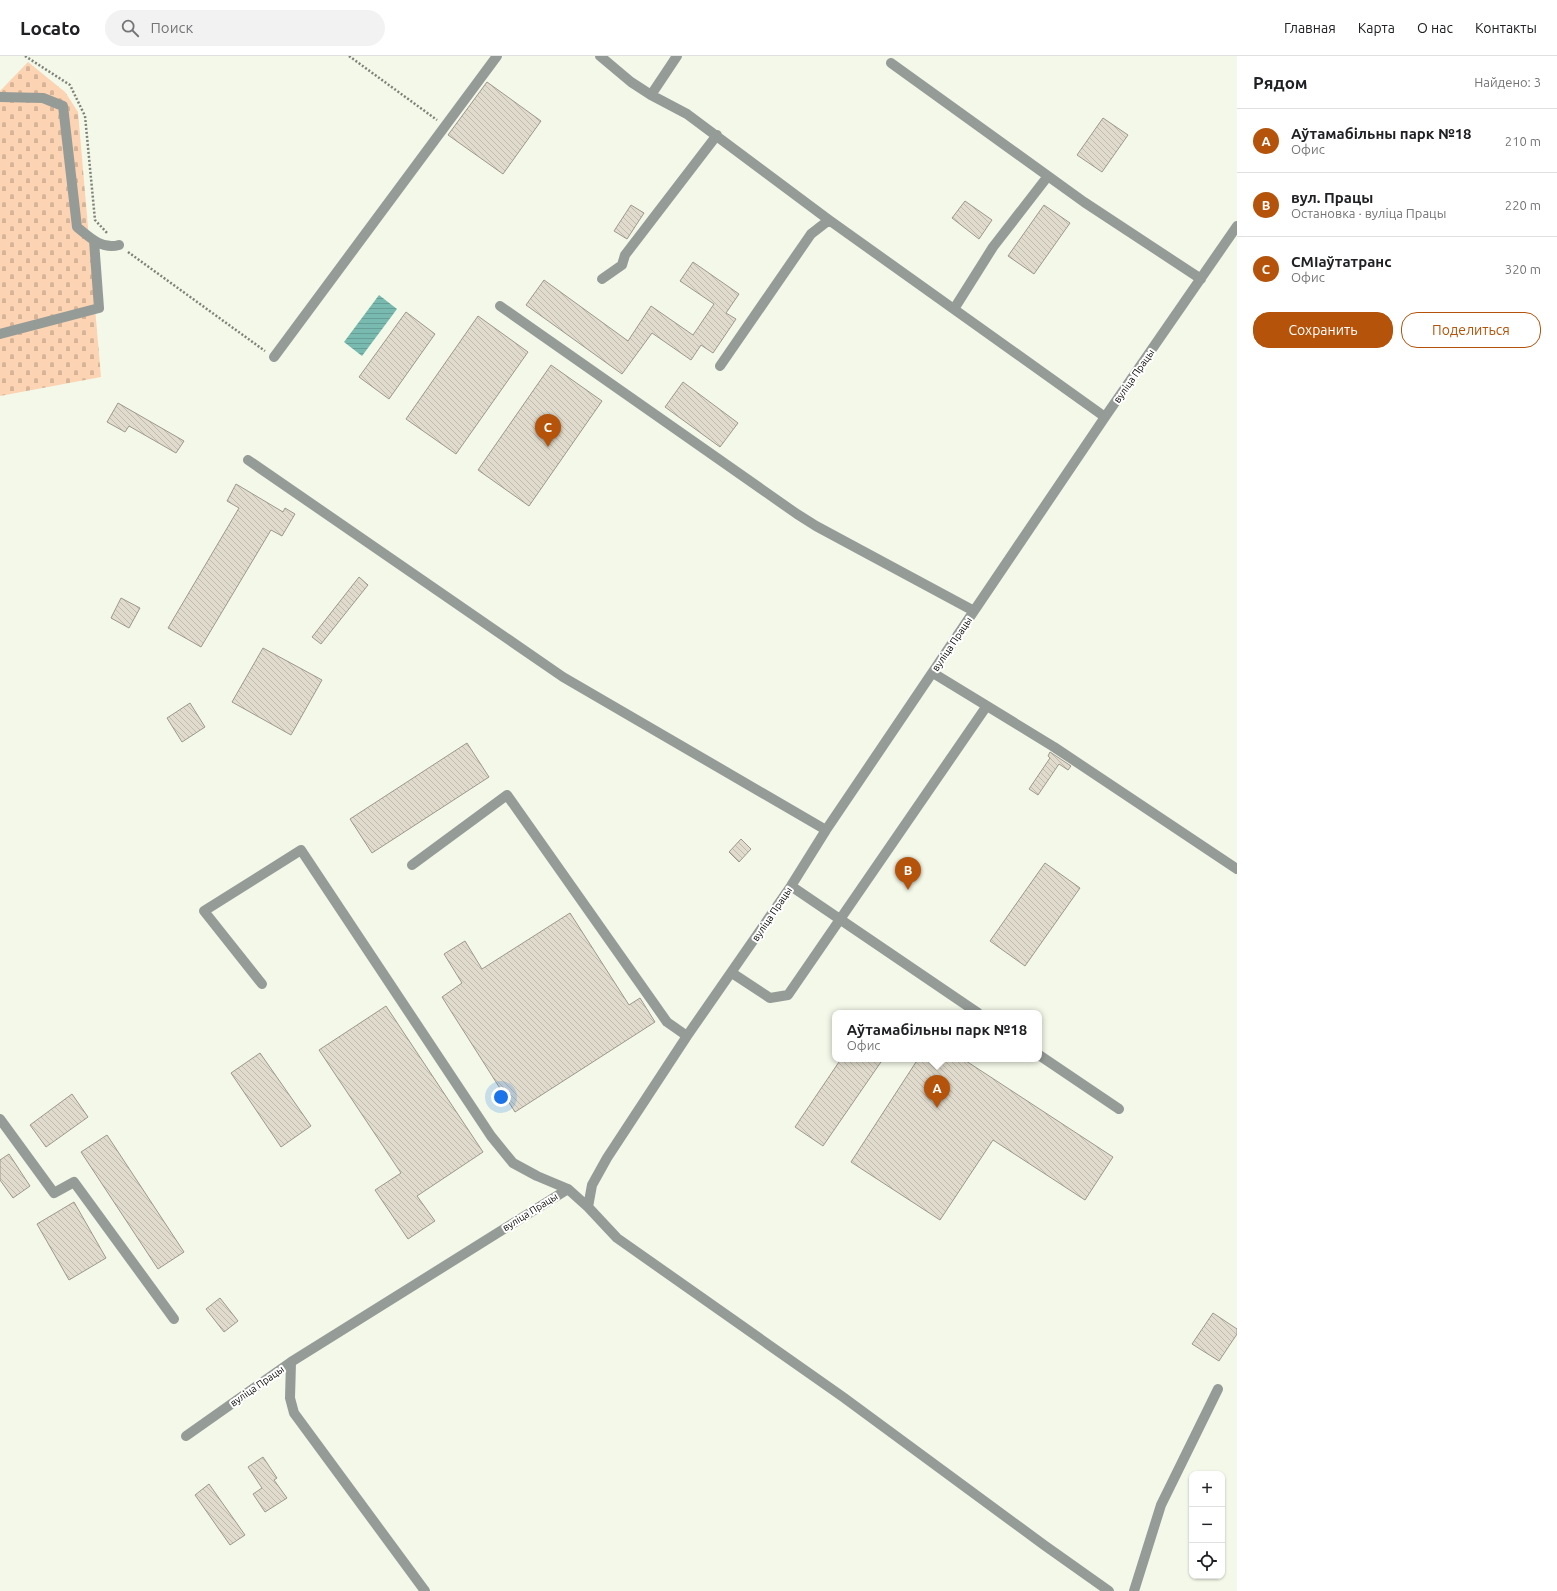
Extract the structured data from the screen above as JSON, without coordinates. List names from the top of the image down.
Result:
{
  "streets": {
    "street": ["вуліца Працы"]
  },
  "page": {
    "header": "Locato",
    "search": "Поиск",
    "nav": [
      "Главная",
      "Карта",
      "О нас",
      "Контакты"
    ],
    "heading": ["Рядом", "Найдено: 3"],
    "list": [
      {
        "mark": "A",
        "name": "Аўтамабільны парк №18",
        "note": "Офис",
        "value": "210 m"
      },
      {
        "mark": "B",
        "name": "вул. Працы",
        "note": "Остановка · вуліца Працы",
        "value": "220 m"
      },
      {
        "mark": "C",
        "name": "СМІаўтатранс",
        "note": "Офис",
        "value": "320 m"
      }
    ],
    "buttons": ["Сохранить", "Поделиться"],
    "pins": ["C", "B", "A"],
    "popup": ["Аўтамабільны парк №18", "Офис"],
    "map_buttons": ["+", "−"]
  }
}
